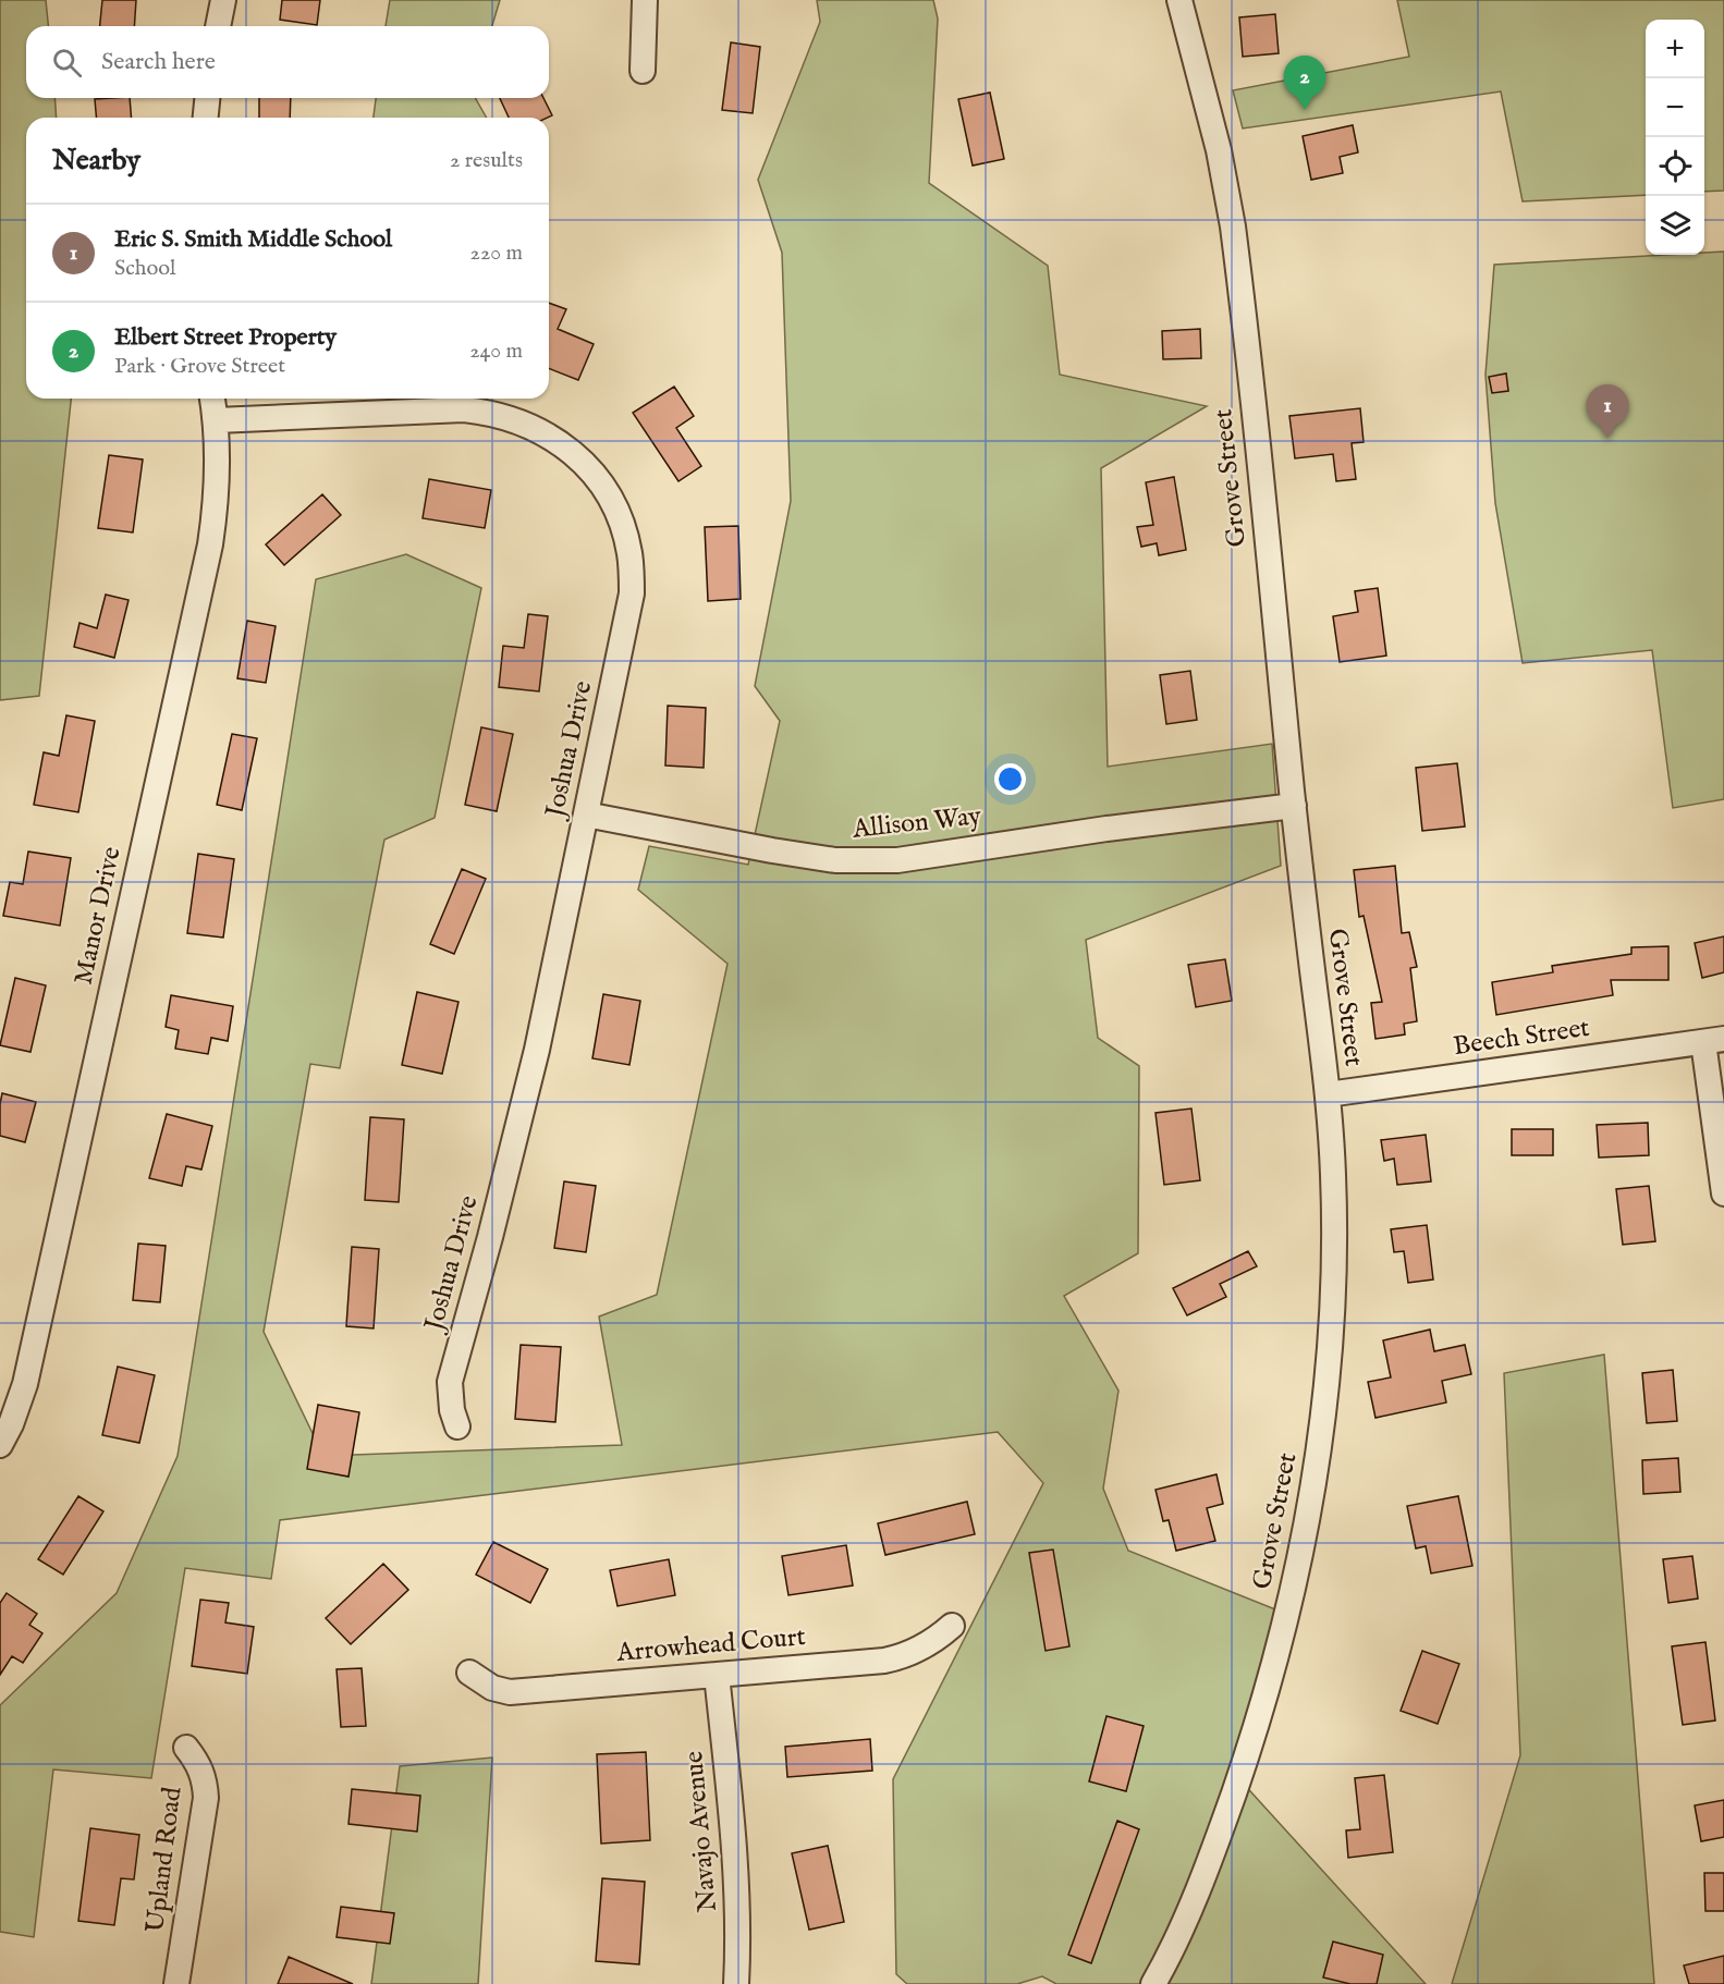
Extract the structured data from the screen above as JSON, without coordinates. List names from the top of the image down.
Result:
{
  "streets": {
    "street": [
      "Grove Street",
      "Joshua Drive",
      "Allison Way",
      "Manor Drive",
      "Beech Street",
      "Arrowhead Court",
      "Navajo Avenue",
      "Upland Road"
    ]
  },
  "crossings": [
    ["Grove Street", "Allison Way"],
    ["Grove Street", "Beech Street"],
    ["Joshua Drive", "Allison Way"],
    ["Joshua Drive", "Manor Drive"],
    ["Arrowhead Court", "Navajo Avenue"]
  ],
  "page": {
    "map_buttons": ["+", "−"],
    "search": "Search here",
    "pins": ["2", "1"],
    "heading": ["Nearby", "2 results"],
    "list": [
      {
        "mark": "1",
        "name": "Eric S. Smith Middle School",
        "note": "School",
        "value": "220 m"
      },
      {
        "mark": "2",
        "name": "Elbert Street Property",
        "note": "Park · Grove Street",
        "value": "240 m"
      }
    ]
  }
}
